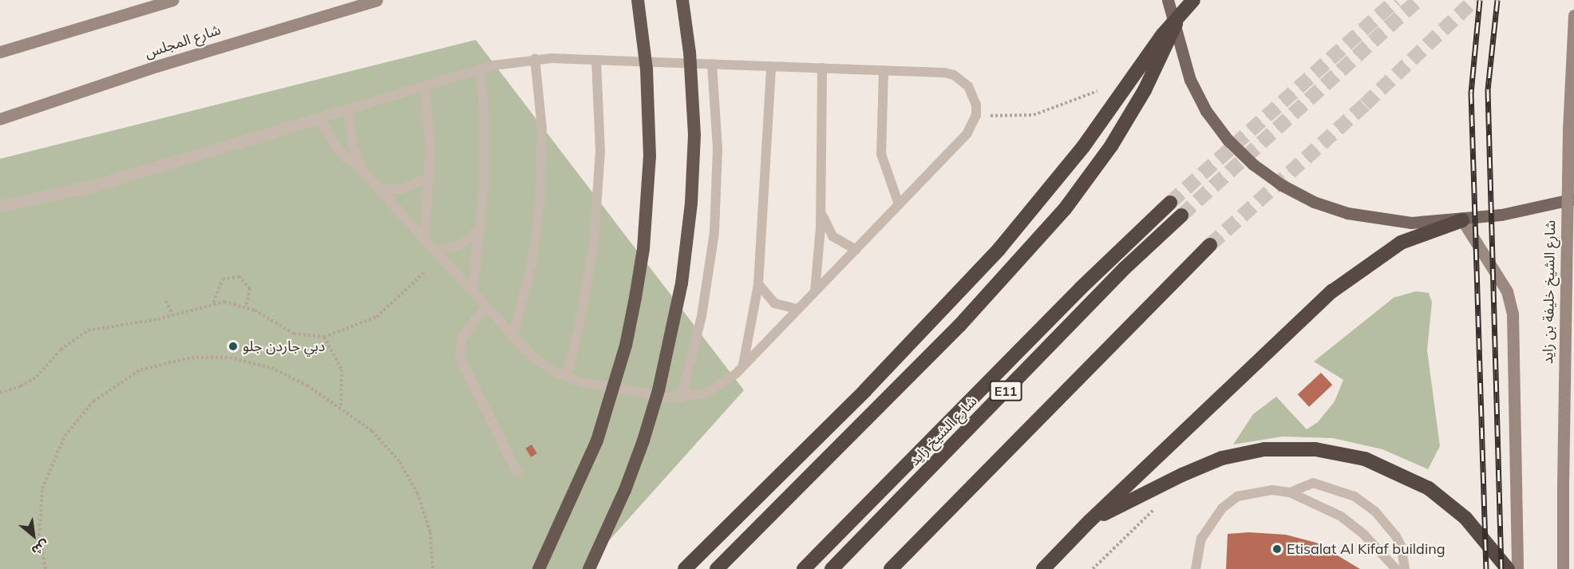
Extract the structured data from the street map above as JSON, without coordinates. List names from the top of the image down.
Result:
{
  "streets": {
    "highway": ["E11", "شارع الشيخ زايد"],
    "main road": ["شارع المجلس", "شارع الشيخ خليفة بن زايد"]
  },
  "places": ["دبي جاردن جلو", "Etisalat Al Kifaf building"],
  "north": "bottom right"
}
